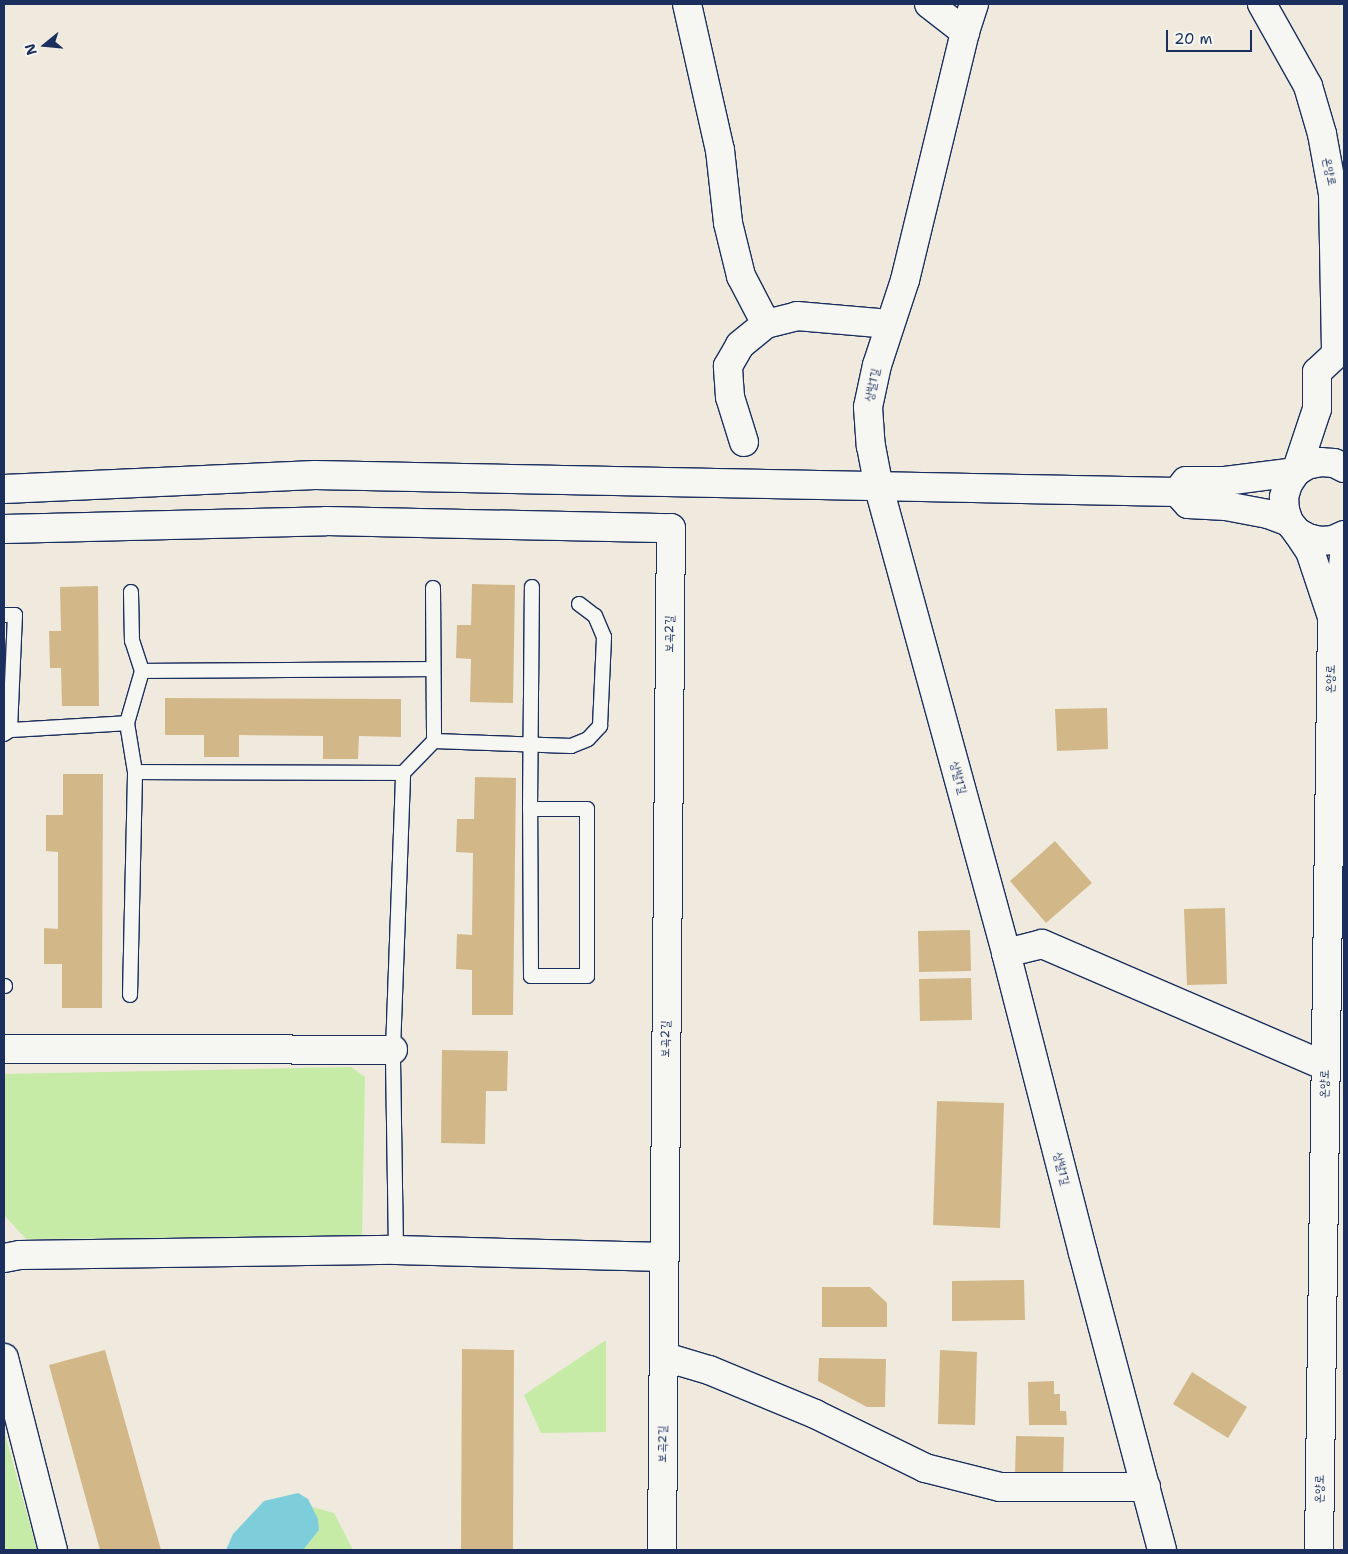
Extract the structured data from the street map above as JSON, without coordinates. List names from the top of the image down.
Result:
{
  "streets": {
    "street": ["온양로", "상발1길", "보곡2길"]
  },
  "scale_bar": "20 m",
  "north": "left"
}
